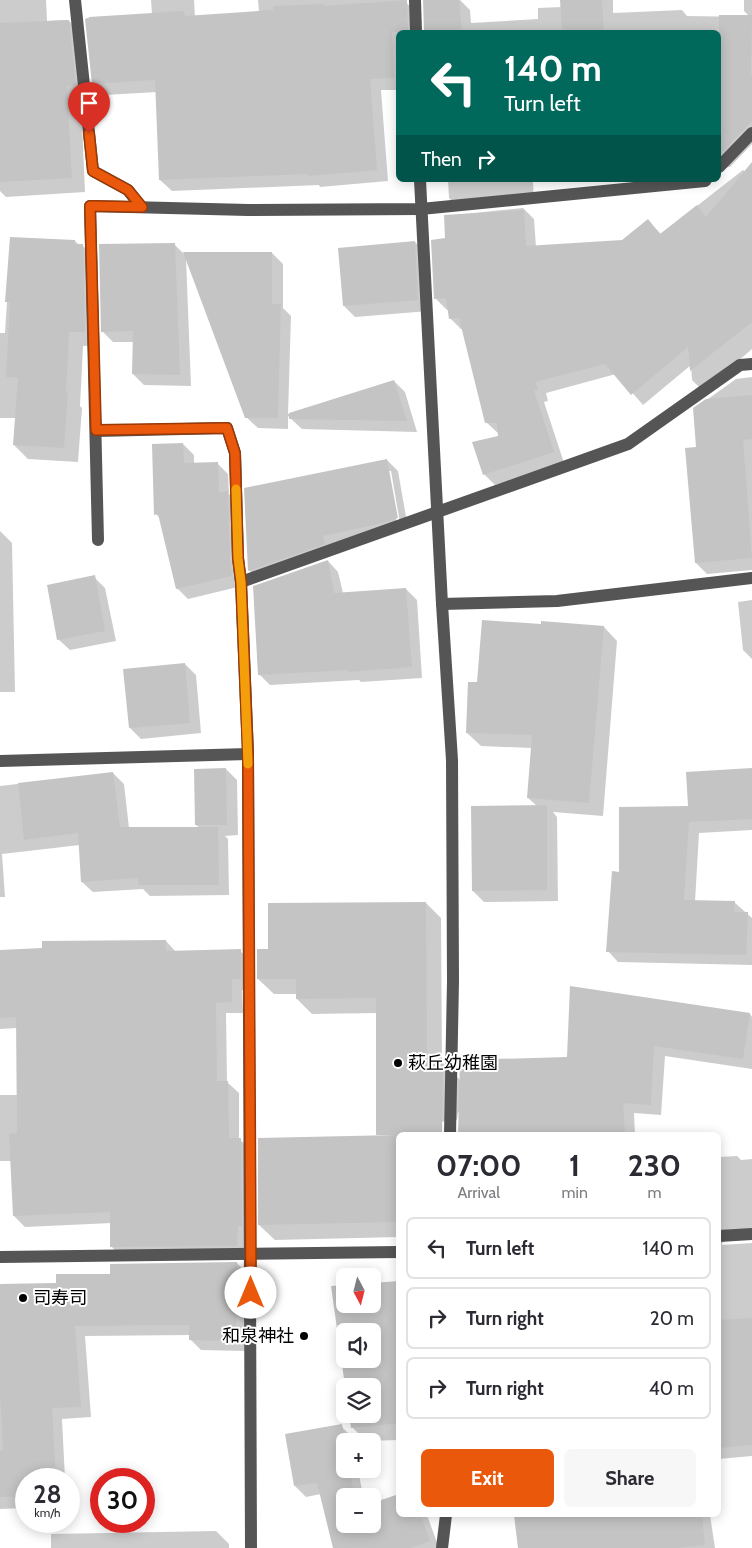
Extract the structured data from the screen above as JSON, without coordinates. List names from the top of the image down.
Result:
{
  "places": ["萩丘幼稚園", "司寿司", "和泉神社"],
  "north": "bottom",
  "page": {
    "turn": ["140 m", "Turn left"],
    "then": "Then",
    "eta": [
      "07:00",
      "Arrival",
      "1",
      "min",
      "230",
      "m"
    ],
    "list": [
      {
        "name": "Turn left",
        "value": "140 m"
      },
      {
        "name": "Turn right",
        "value": "20 m"
      },
      {
        "name": "Turn right",
        "value": "40 m"
      }
    ],
    "map_buttons": ["+", "−"],
    "buttons": ["Exit", "Share"],
    "speed": "28 km/h",
    "limit": "30"
  }
}
